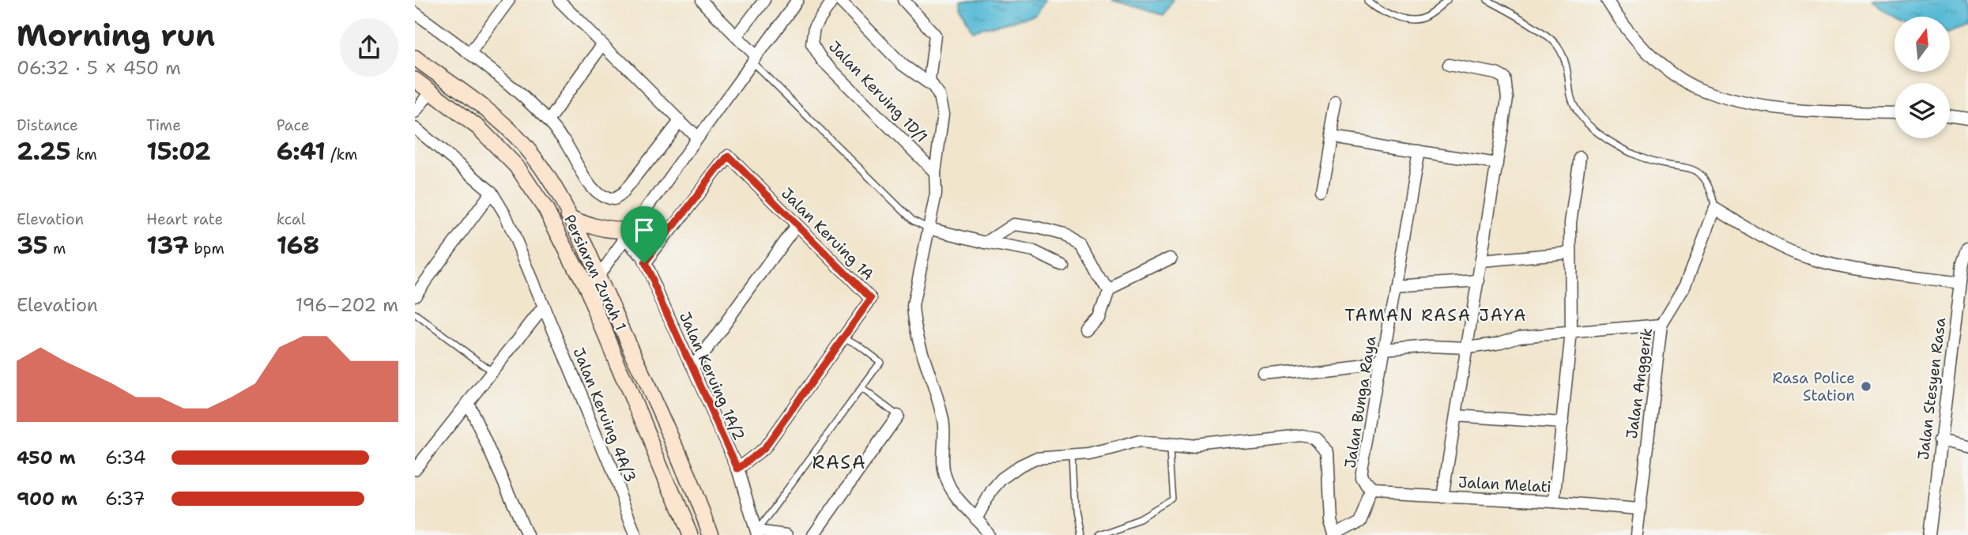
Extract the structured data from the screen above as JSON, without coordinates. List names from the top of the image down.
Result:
{
  "streets": {
    "main road": ["Persiaran Zurah 1"],
    "street": [
      "Jalan Keruing 1D/1",
      "Jalan Keruing 1A",
      "Jalan Keruing 1A/2",
      "Jalan Anggerik",
      "Jalan Stesyen Rasa",
      "Jalan Bunga Raya",
      "Jalan Keruing 4A/3",
      "Jalan Melati"
    ]
  },
  "crossings": [
    ["Jalan Keruing 1A", "Jalan Keruing 1A/2"],
    ["Jalan Anggerik", "Jalan Melati"],
    ["Jalan Bunga Raya", "Jalan Melati"]
  ],
  "districts": ["TAMAN RASA JAYA", "RASA"],
  "places": ["Rasa Police Station"],
  "north": "top",
  "page": {
    "heading": ["Morning run", "06:32 · 5 × 450 m"],
    "stats": [
      ["Distance", "2.25 km"],
      ["Time", "15:02"],
      ["Pace", "6:41 /km"],
      ["Elevation", "35 m"],
      ["Heart rate", "137 bpm"],
      ["kcal", "168"]
    ],
    "chart": ["Elevation", "196–202 m"],
    "list": [
      {
        "name": "450 m",
        "note": "6:34"
      },
      {
        "name": "900 m",
        "note": "6:37"
      }
    ]
  }
}
